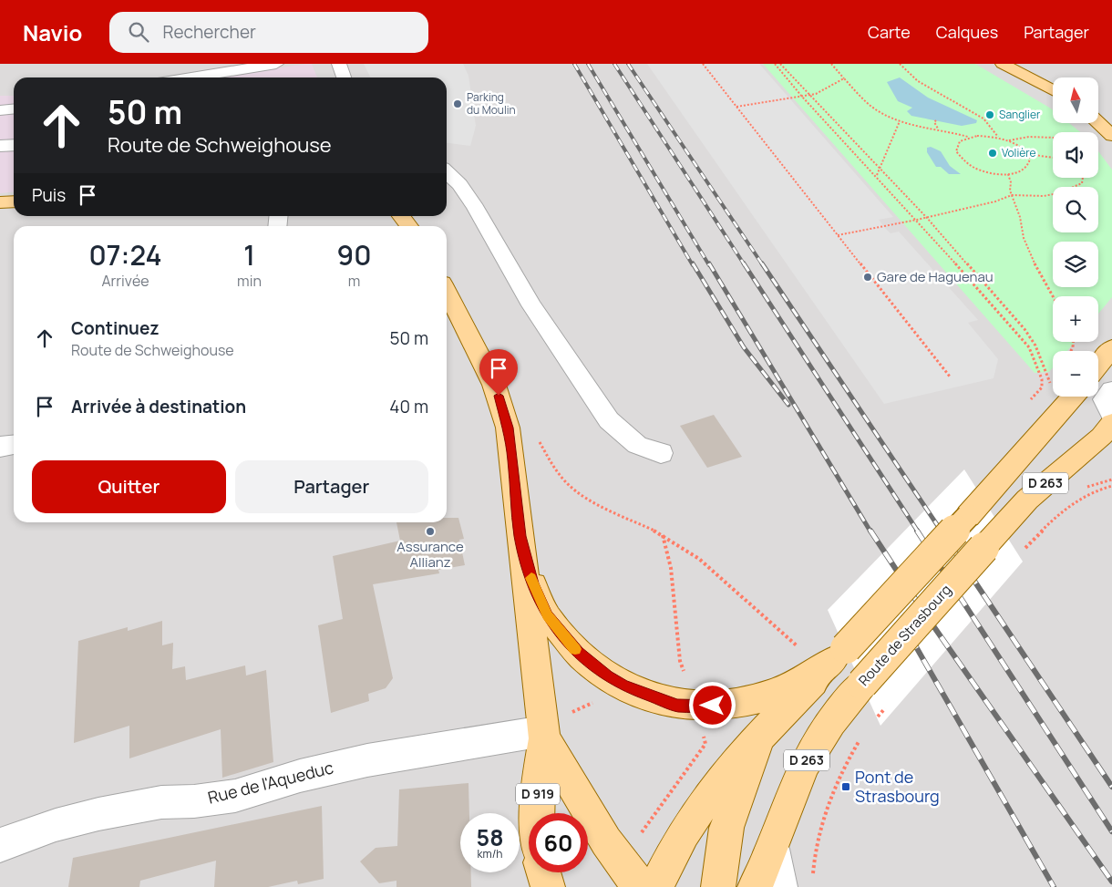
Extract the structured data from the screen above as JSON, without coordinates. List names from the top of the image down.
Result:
{
  "streets": {
    "main road": ["D 263", "Route de Strasbourg", "D 919"],
    "street": ["Rue de l'Aqueduc"]
  },
  "crossings": [
    ["D 263", "D 919"],
    ["Rue de l'Aqueduc", "D 919"]
  ],
  "places": {
    "other": [
      "Parking du Moulin",
      "Sanglier",
      "Volière",
      "Gare de Haguenau",
      "Assurance Allianz"
    ],
    "transit": ["Pont de Strasbourg"]
  },
  "north": "top",
  "page": {
    "header": "Navio",
    "search": "Rechercher",
    "nav": ["Carte", "Calques", "Partager"],
    "map_buttons": ["+", "−"],
    "turn": ["50 m", "Route de Schweighouse"],
    "then": "Puis",
    "eta": [
      "07:24",
      "Arrivée",
      "1",
      "min",
      "90",
      "m"
    ],
    "list": [
      {
        "name": "Continuez",
        "note": "Route de Schweighouse",
        "value": "50 m"
      },
      {
        "name": "Arrivée à destination",
        "value": "40 m"
      }
    ],
    "buttons": ["Quitter", "Partager"],
    "speed": "58 km/h",
    "limit": "60"
  }
}
